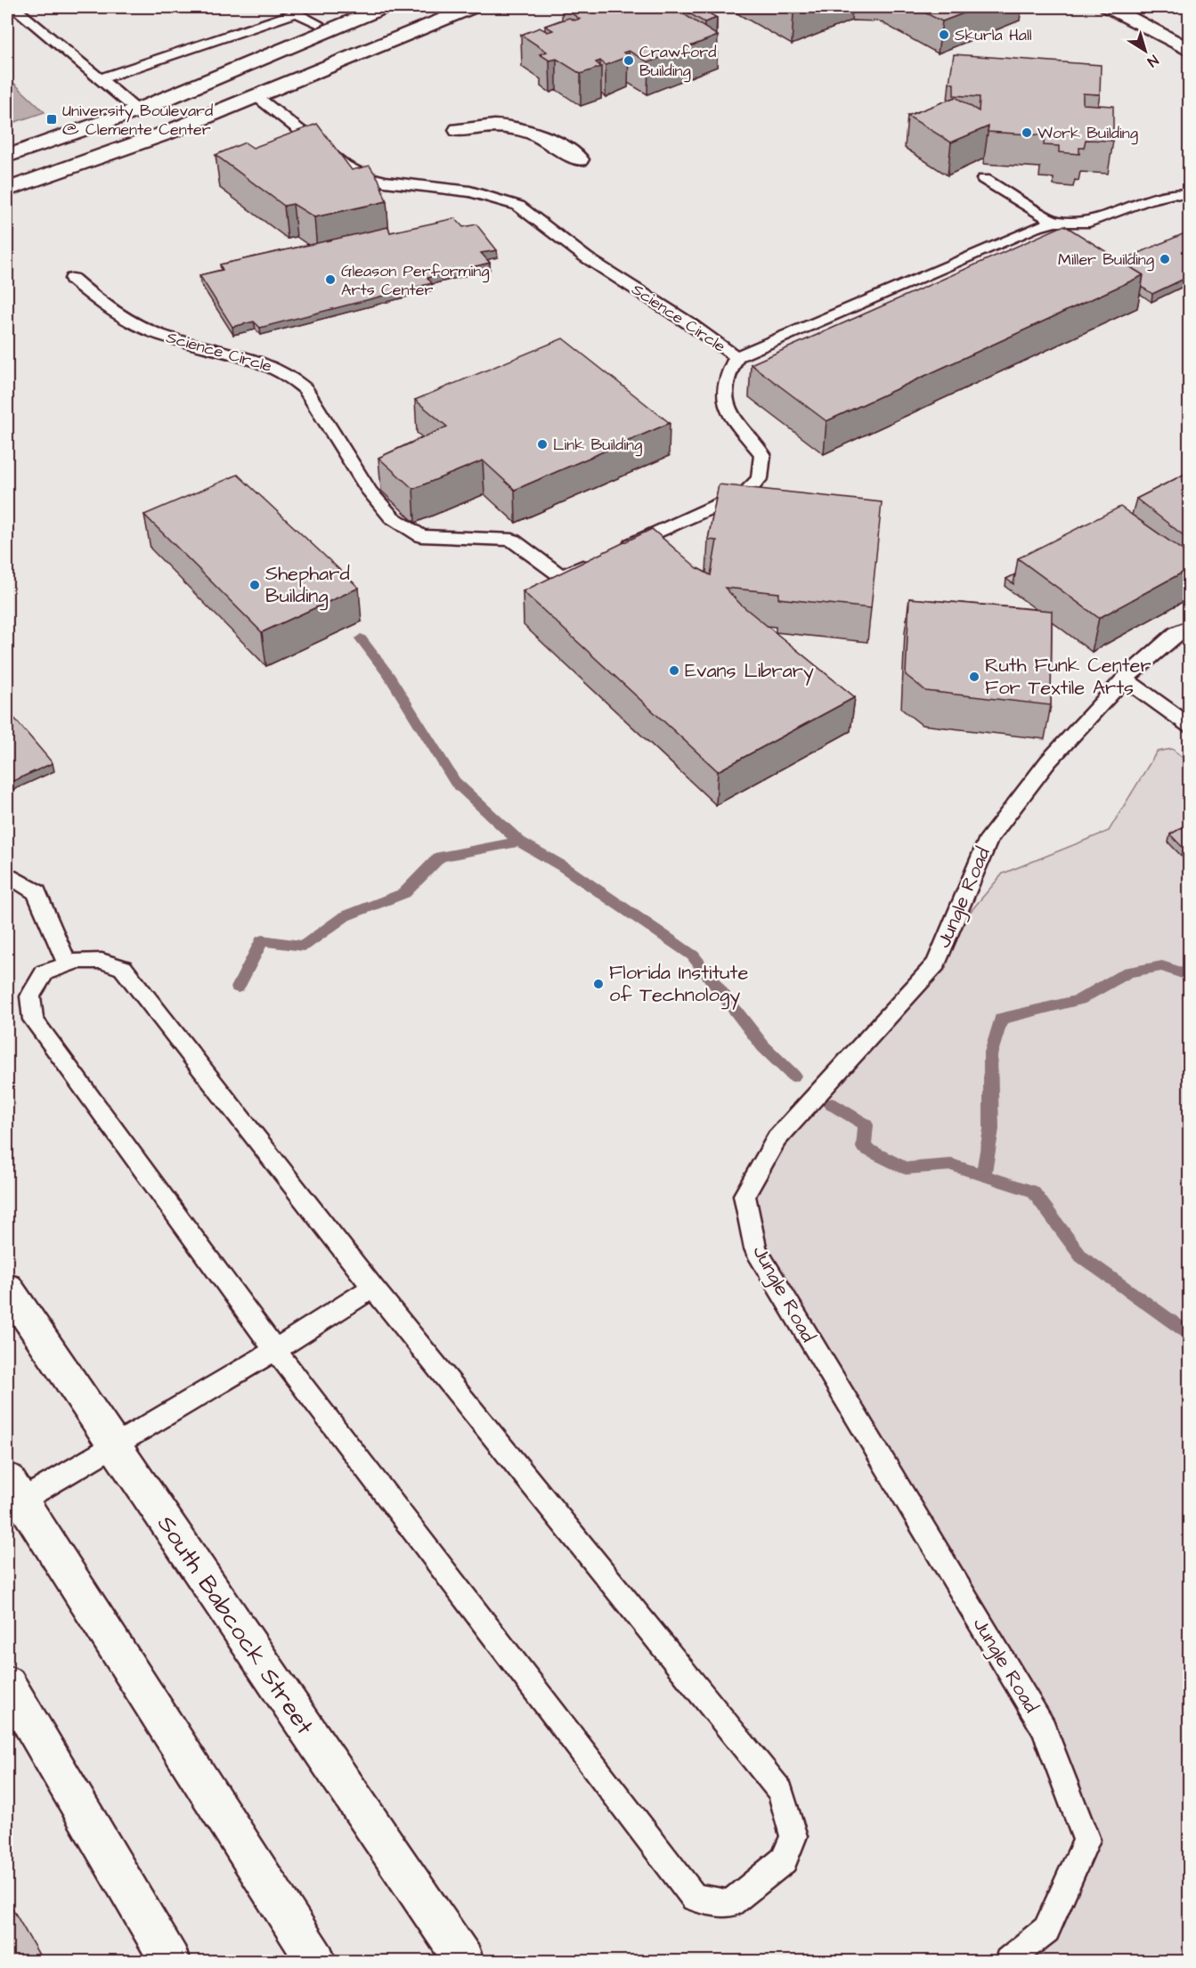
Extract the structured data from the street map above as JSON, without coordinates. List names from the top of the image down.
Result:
{
  "streets": {
    "street": ["South Babcock Street"],
    "lane": ["Science Circle", "Jungle Road"]
  },
  "places": {
    "other": [
      "Skurla Hall",
      "Crawford Building",
      "Work Building",
      "Miller Building",
      "Gleason Performing Arts Center",
      "Link Building",
      "Shephard Building",
      "Evans Library",
      "Ruth Funk Center For Textile Arts",
      "Florida Institute of Technology"
    ],
    "transit": ["University Boulevard @ Clemente Center"]
  },
  "north": "bottom right"
}
